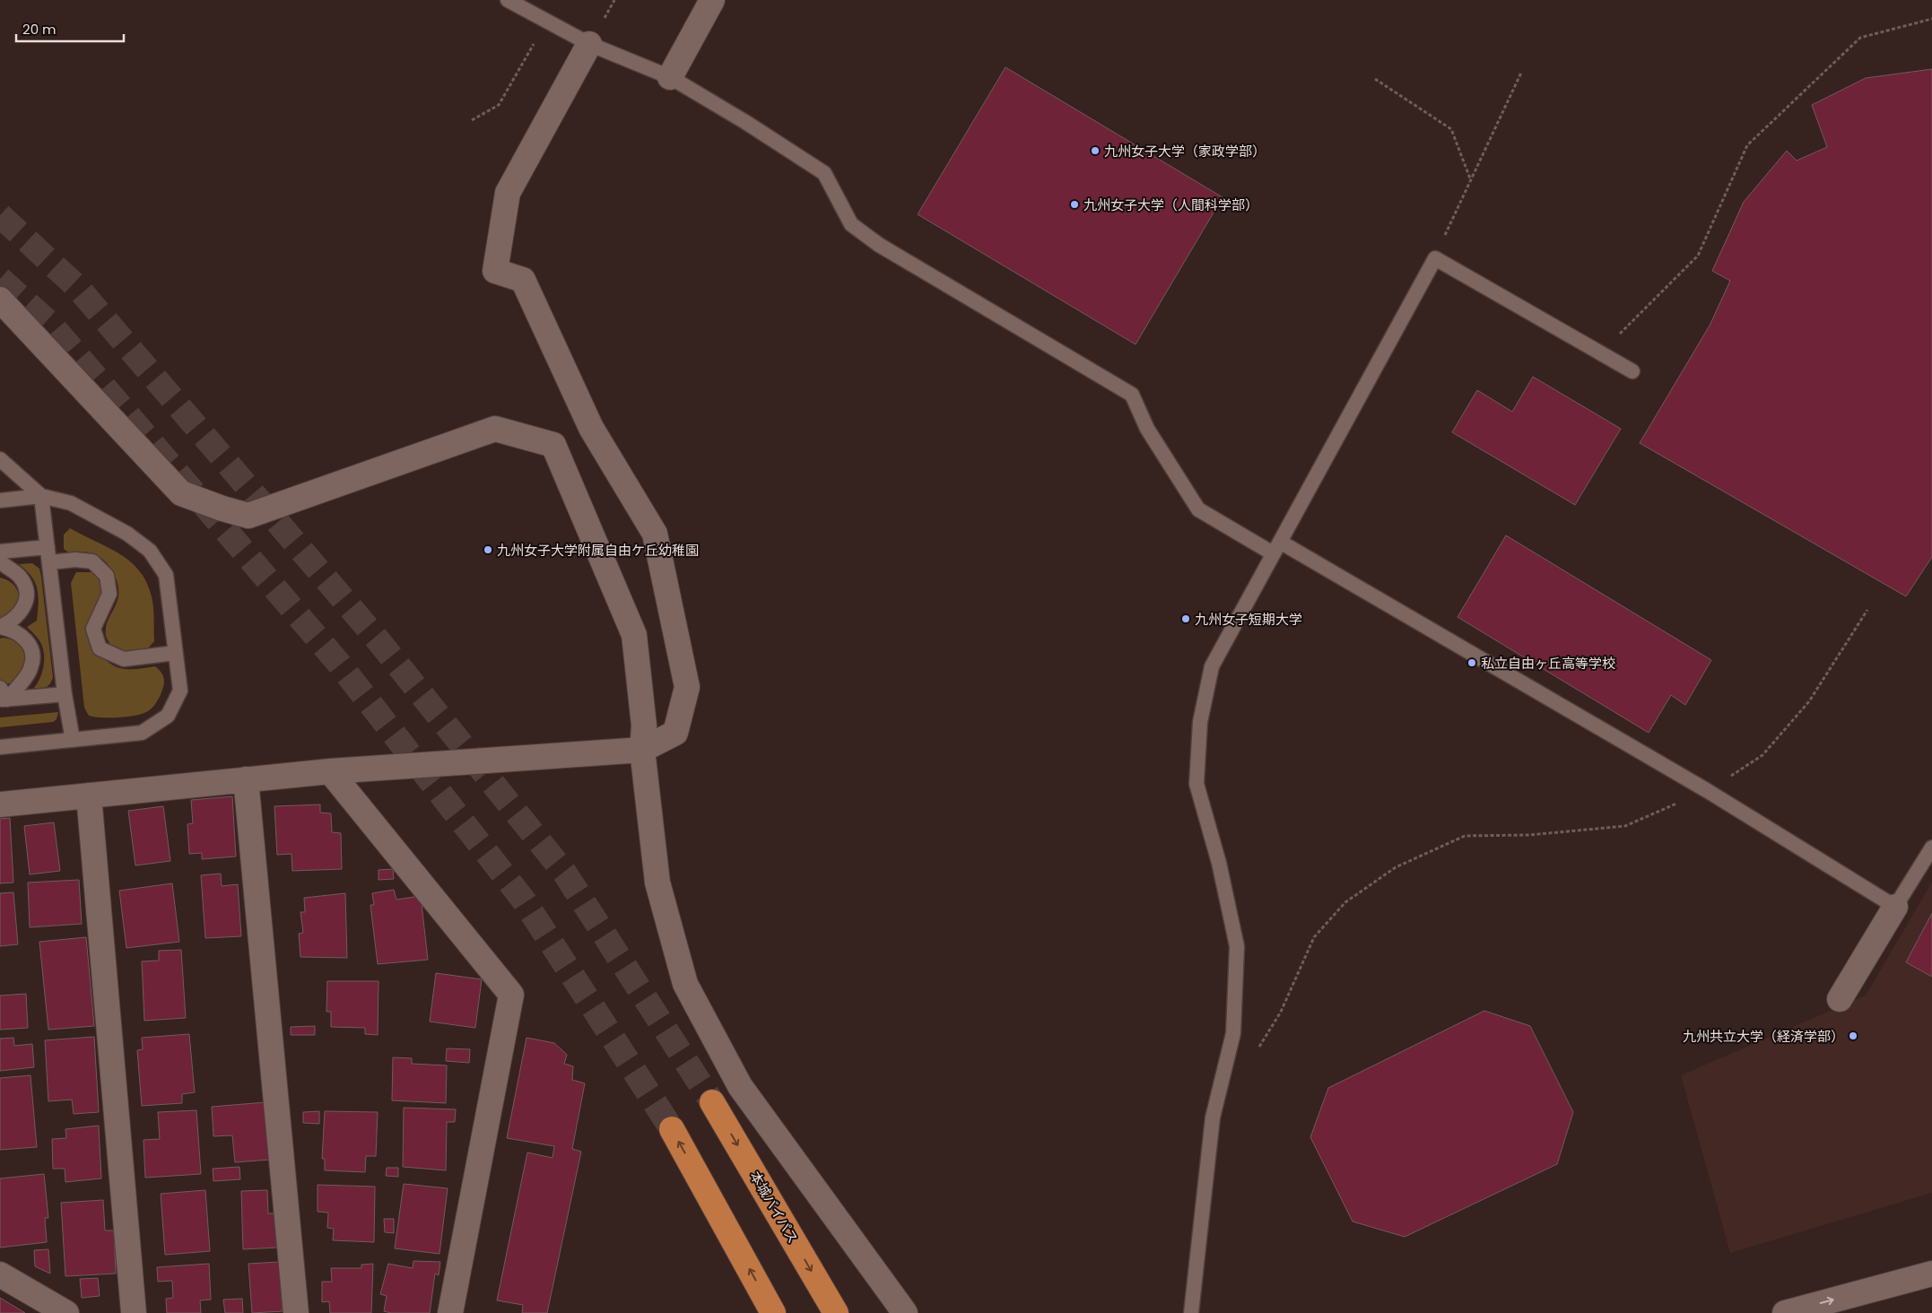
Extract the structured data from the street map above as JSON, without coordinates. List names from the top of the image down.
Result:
{
  "streets": {
    "highway": ["本城バイパス"]
  },
  "places": [
    "九州女子大学（家政学部）",
    "九州女子大学（人間科学部）",
    "九州女子大学附属自由ケ丘幼稚園",
    "九州女子短期大学",
    "私立自由ヶ丘高等学校",
    "九州共立大学（経済学部）"
  ],
  "scale_bar": "20 m"
}
